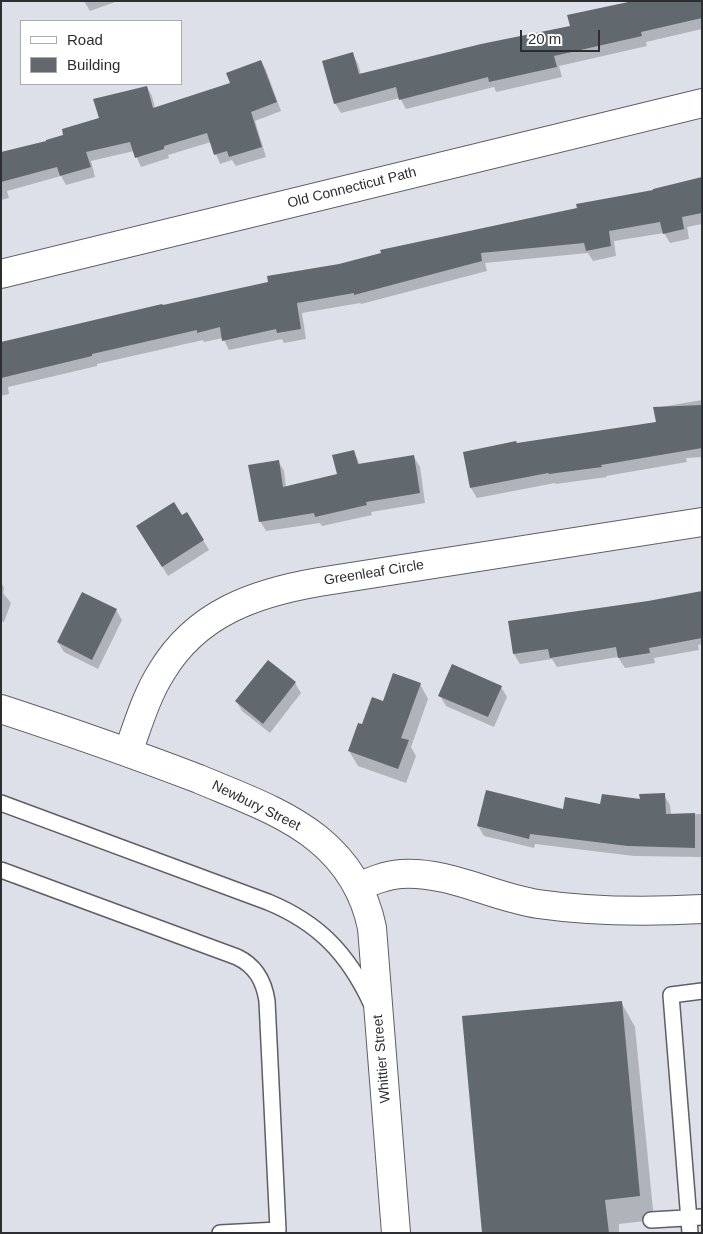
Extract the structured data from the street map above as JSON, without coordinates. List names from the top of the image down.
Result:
{
  "streets": {
    "street": [
      "Old Connecticut Path",
      "Greenleaf Circle",
      "Newbury Street",
      "Whittier Street"
    ]
  },
  "crossings": [
    ["Greenleaf Circle", "Newbury Street"],
    ["Newbury Street", "Whittier Street"]
  ],
  "legend": ["Road", "Building"],
  "scale_bar": "20 m"
}
